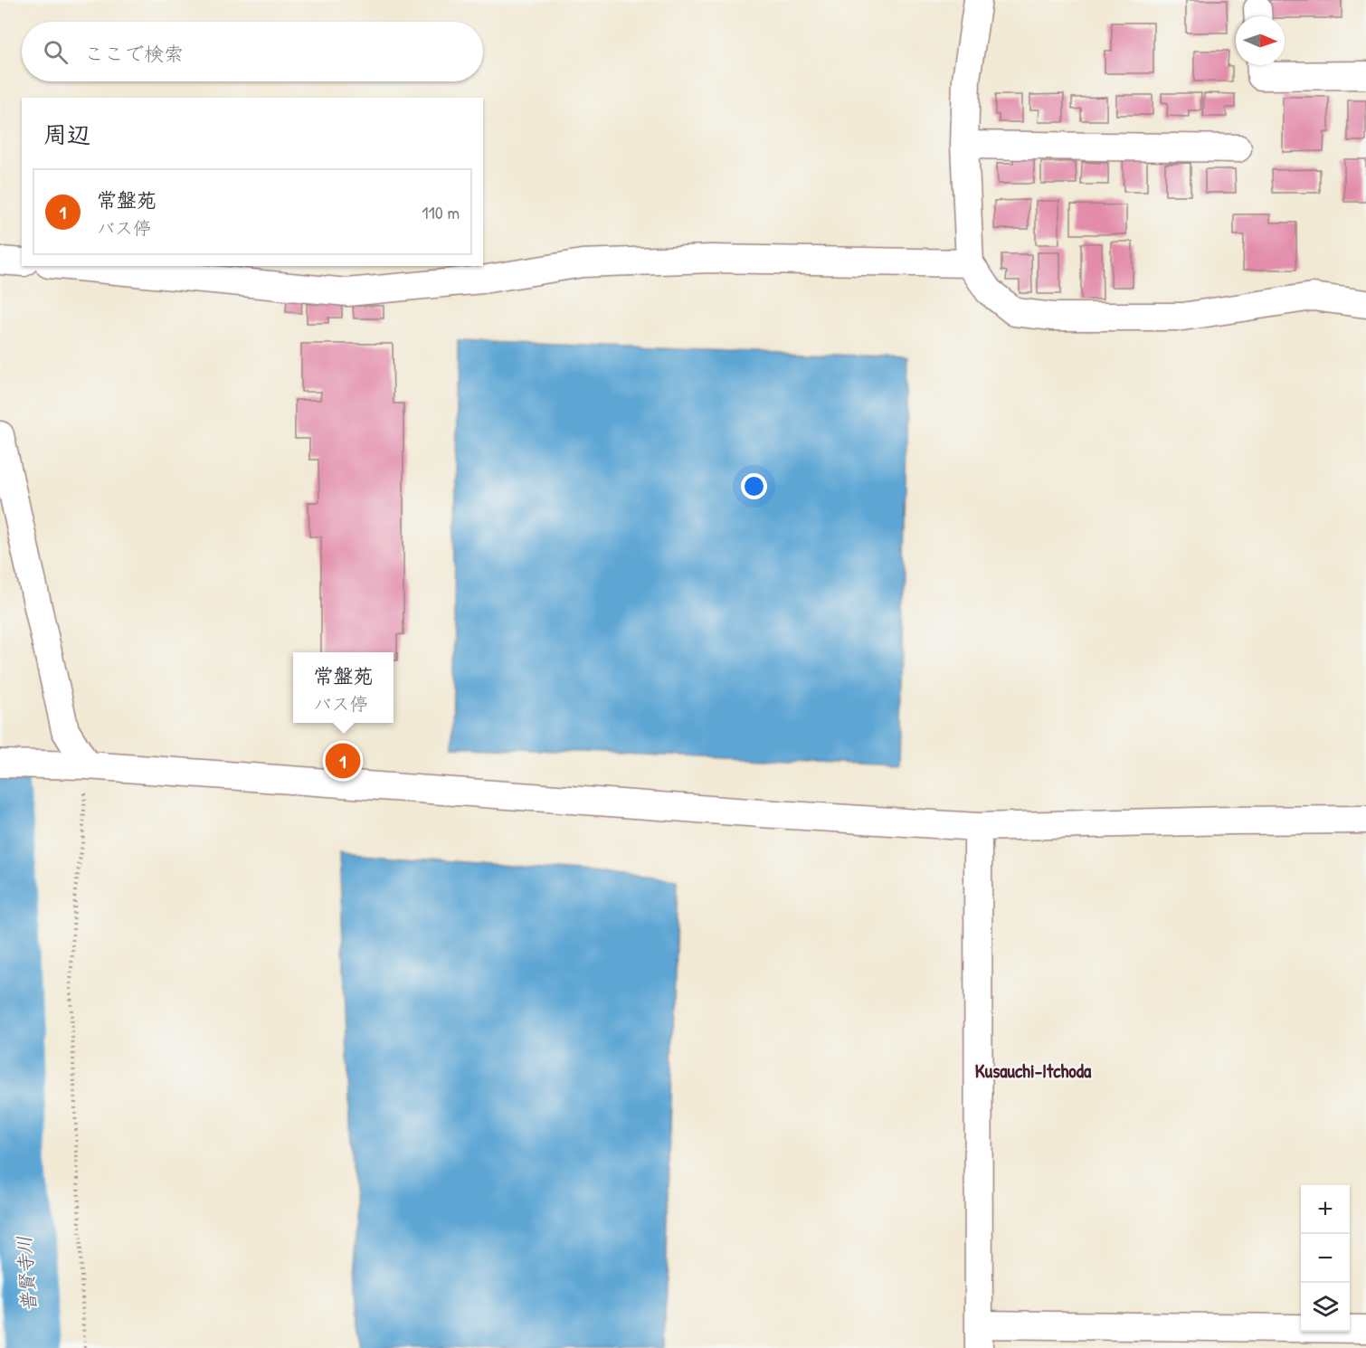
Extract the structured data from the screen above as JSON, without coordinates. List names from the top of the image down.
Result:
{
  "districts": ["Kusauchi-Itchoda"],
  "water": ["普賢寺川"],
  "north": "right",
  "page": {
    "search": "ここで検索",
    "heading": "周辺",
    "list": [
      {
        "mark": "1",
        "name": "常盤苑",
        "note": "バス停",
        "value": "110 m"
      }
    ],
    "popup": ["常盤苑", "バス停"],
    "pins": "1",
    "map_buttons": ["+", "−"]
  }
}
